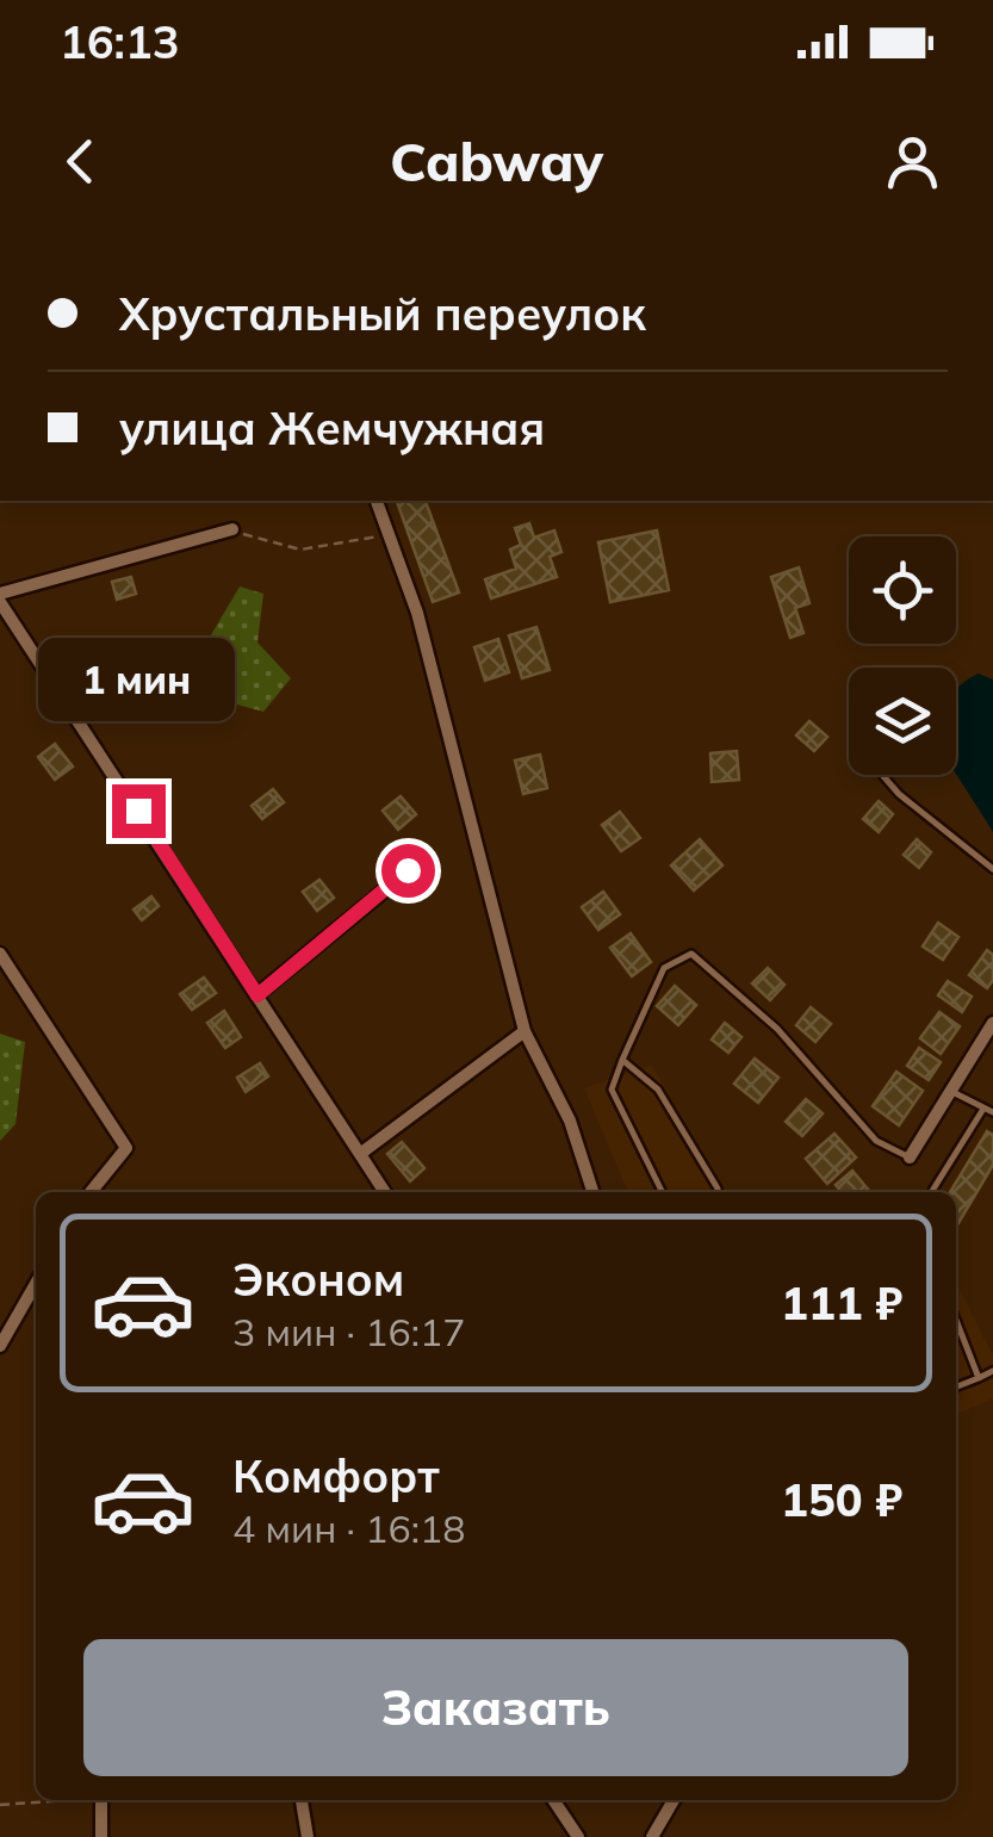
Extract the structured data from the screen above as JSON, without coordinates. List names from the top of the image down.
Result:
{
  "page": {
    "status": "16:13",
    "header": "Cabway",
    "banner": ["Хрустальный переулок", "улица Жемчужная"],
    "bubble": "1 мин",
    "list": [
      {
        "name": "Эконом",
        "note": "3 мин · 16:17",
        "value": "111 ₽"
      },
      {
        "name": "Комфорт",
        "note": "4 мин · 16:18",
        "value": "150 ₽"
      }
    ],
    "buttons": "Заказать"
  }
}
